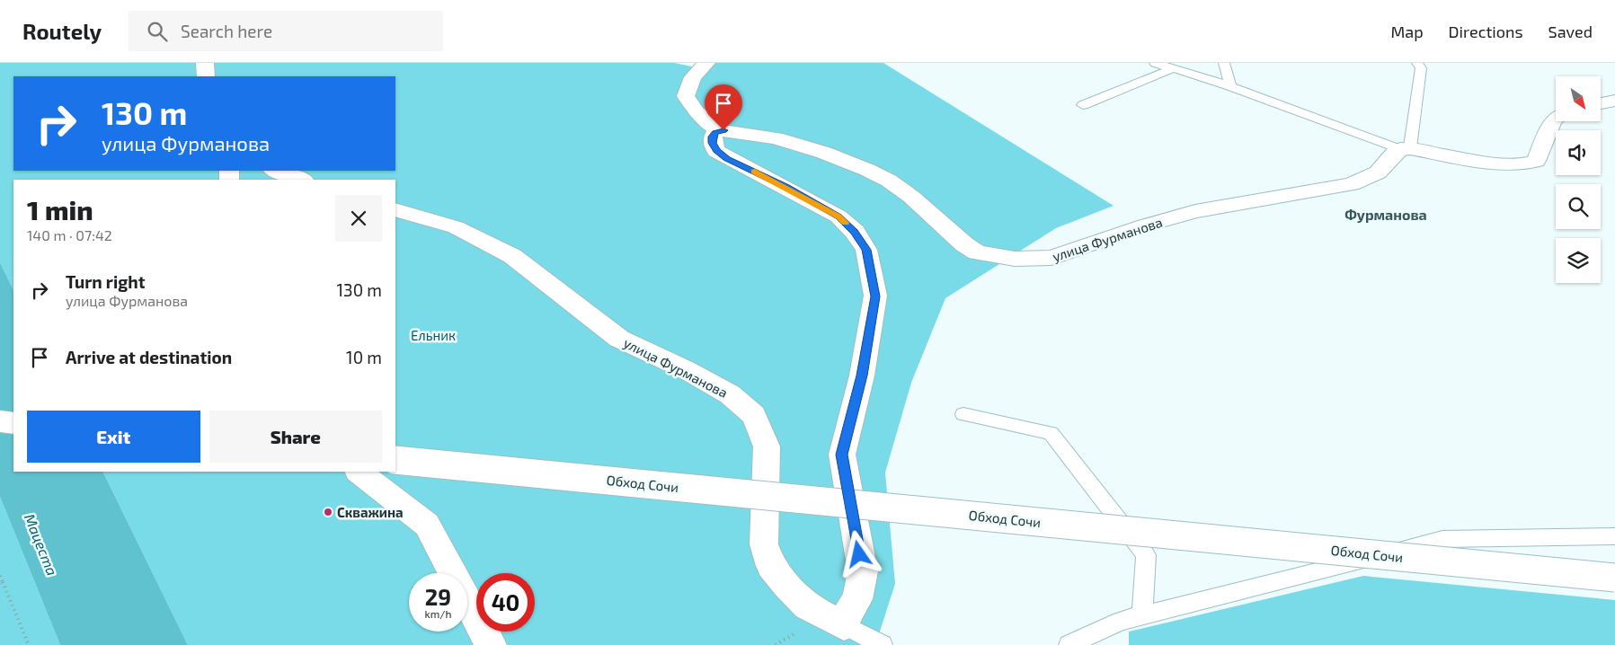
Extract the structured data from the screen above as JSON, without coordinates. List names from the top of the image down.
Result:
{
  "streets": {
    "main road": ["улица Фурманова", "Обход Сочи"]
  },
  "districts": ["Фурманова"],
  "water": ["Мацеста"],
  "parks": ["Ельник"],
  "places": ["Скважина"],
  "north": "bottom right",
  "page": {
    "header": "Routely",
    "search": "Search here",
    "nav": ["Map", "Directions", "Saved"],
    "turn": ["130 m", "улица Фурманова"],
    "heading": ["1 min", "140 m · 07:42"],
    "list": [
      {
        "name": "Turn right",
        "note": "улица Фурманова",
        "value": "130 m"
      },
      {
        "name": "Arrive at destination",
        "value": "10 m"
      }
    ],
    "buttons": ["Exit", "Share"],
    "speed": "29 km/h",
    "limit": "40"
  }
}
